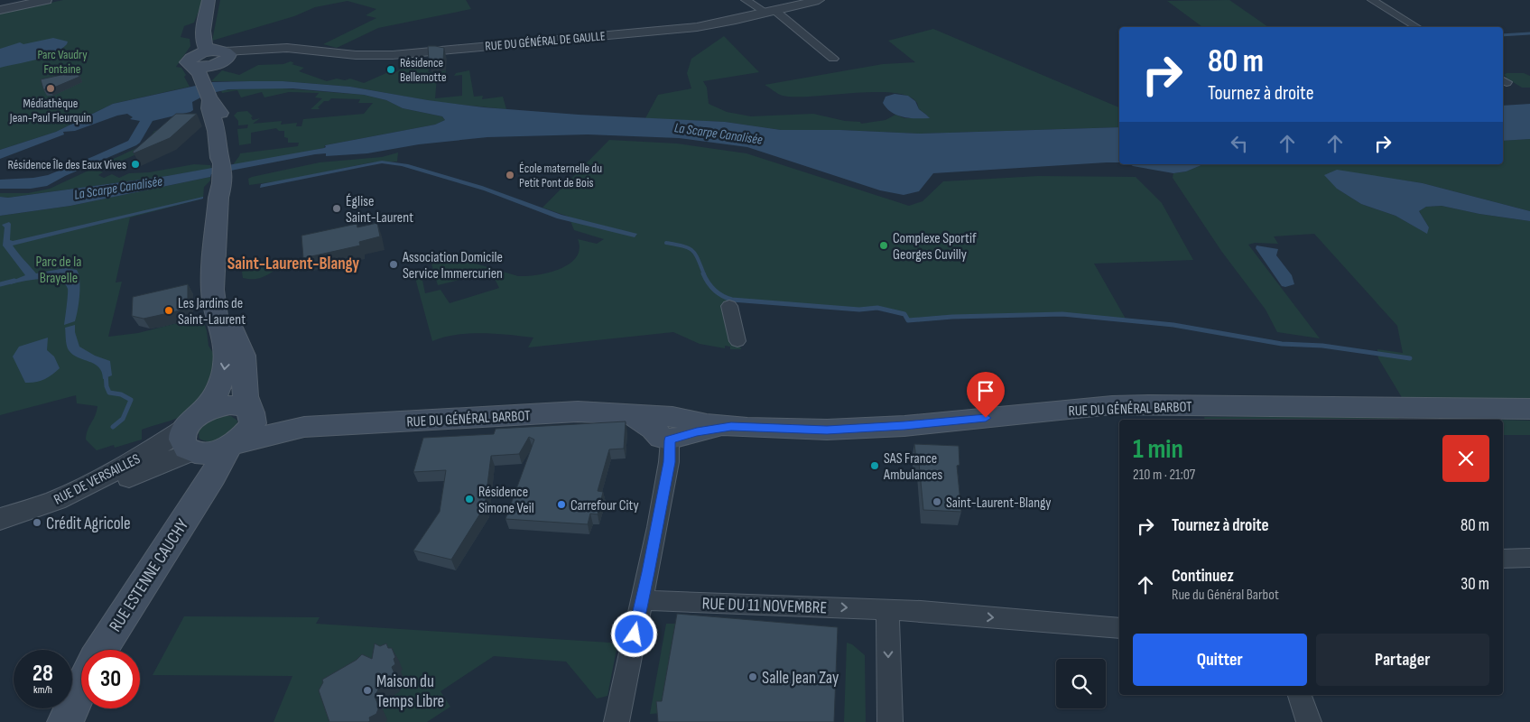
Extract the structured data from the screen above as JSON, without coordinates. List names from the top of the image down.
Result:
{
  "streets": {
    "main road": ["RUE DU GÉNÉRAL BARBOT", "RUE ESTENNE CAUCHY"],
    "street": ["RUE DU GÉNÉRAL DE GAULLE", "RUE DE VERSAILLES", "RUE DU 11 NOVEMBRE"]
  },
  "crossings": [
    ["RUE DU GÉNÉRAL BARBOT", "RUE DE VERSAILLES"],
    ["RUE DU GÉNÉRAL BARBOT", "RUE ESTENNE CAUCHY"],
    ["RUE DE VERSAILLES", "RUE ESTENNE CAUCHY"]
  ],
  "one_way": ["RUE DU 11 NOVEMBRE"],
  "districts": ["Saint-Laurent-Blangy"],
  "water": ["La Scarpe Canalisée"],
  "parks": ["Parc Vaudry Fontaine", "Parc de la Brayelle"],
  "places": [
    "Résidence Bellemotte",
    "Médiathèque Jean-Paul Fleurquin",
    "Résidence Île des Eaux Vives",
    "École maternelle du Petit Pont de Bois",
    "Église Saint-Laurent",
    "Complexe Sportif Georges Cuvilly",
    "Association Domicile Service Immercurien",
    "Les Jardins de Saint-Laurent",
    "SAS France Ambulances",
    "Résidence Simone Veil",
    "Saint-Laurent-Blangy",
    "Carrefour City",
    "Crédit Agricole",
    "Salle Jean Zay",
    "Maison du Temps Libre"
  ],
  "page": {
    "turn": ["80 m", "Tournez à droite"],
    "heading": ["1 min", "210 m · 21:07"],
    "list": [
      {
        "name": "Tournez à droite",
        "value": "80 m"
      },
      {
        "name": "Continuez",
        "note": "Rue du Général Barbot",
        "value": "30 m"
      }
    ],
    "buttons": ["Quitter", "Partager"],
    "speed": "28 km/h",
    "limit": "30"
  }
}
